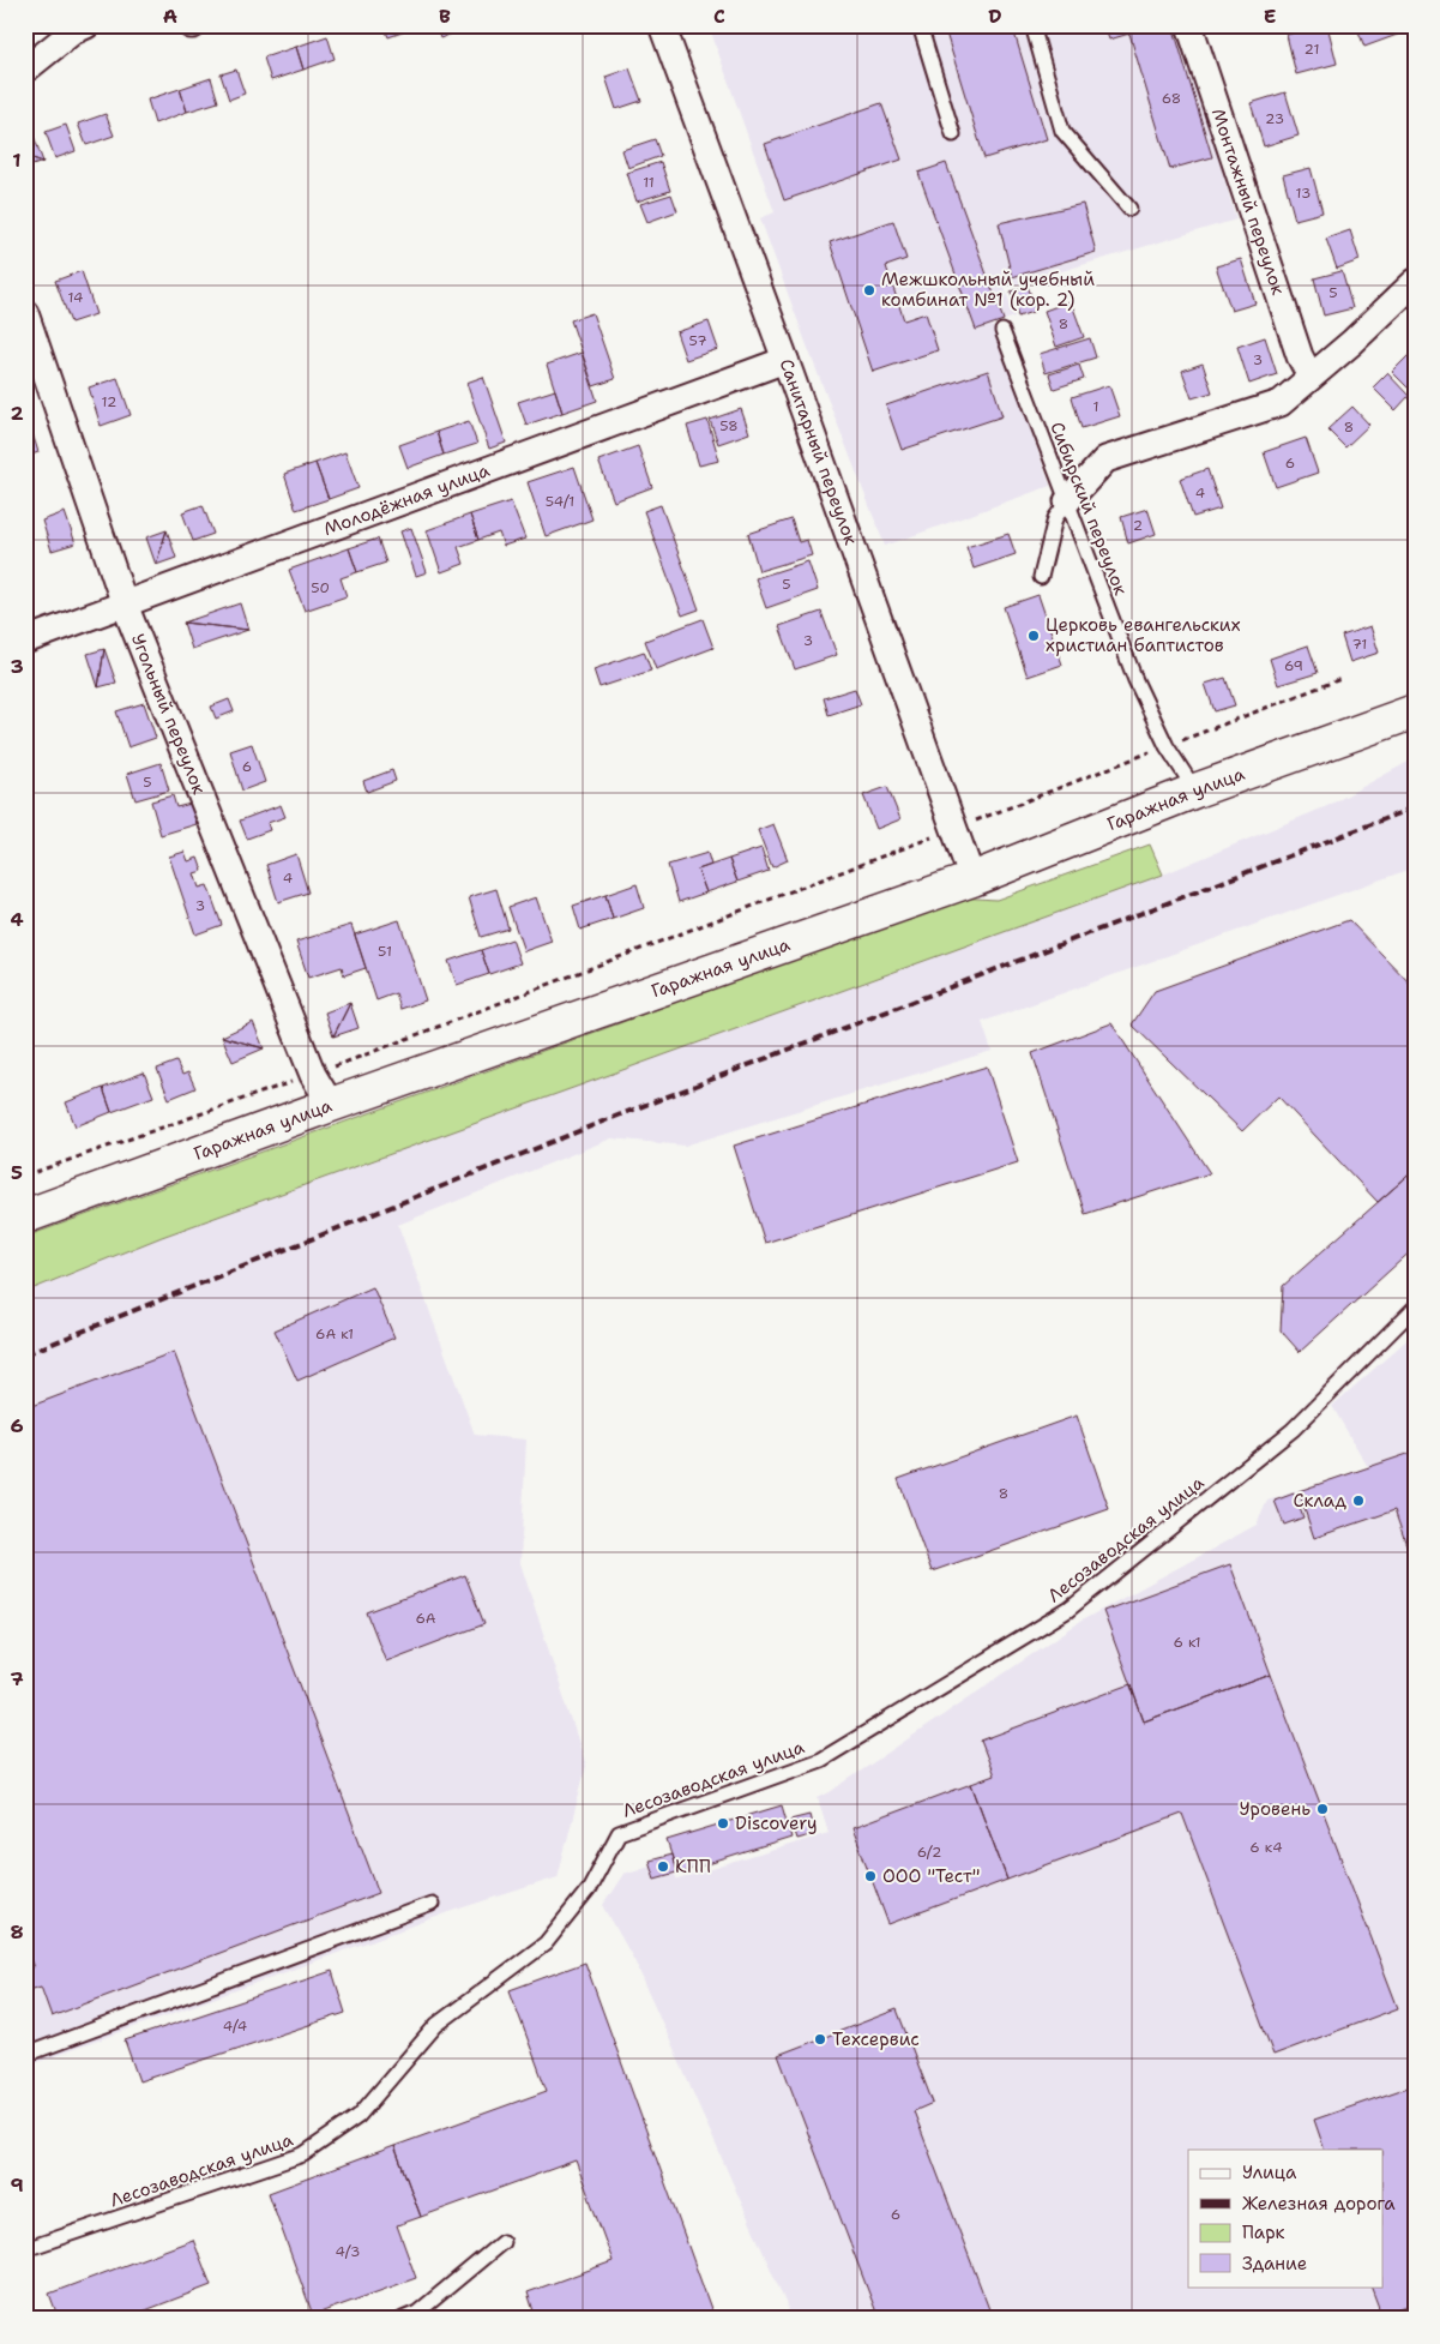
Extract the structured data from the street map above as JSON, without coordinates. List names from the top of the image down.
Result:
{
  "streets": {
    "street": [
      "Монтажный переулок",
      "Санитарный переулок",
      "Молодёжная улица",
      "Угольный переулок",
      "Гаражная улица"
    ],
    "lane": ["Сибирский переулок", "Лесозаводская улица"]
  },
  "crossings": [
    ["Санитарный переулок", "Молодёжная улица"],
    ["Санитарный переулок", "Гаражная улица"],
    ["Молодёжная улица", "Угольный переулок"],
    ["Сибирский переулок", "Гаражная улица"],
    ["Угольный переулок", "Гаражная улица"]
  ],
  "places": [
    "Межшкольный учебный комбинат №1 (кор. 2)",
    "Церковь евангельских христиан баптистов",
    "Склад",
    "Уровень",
    "Discovery",
    "КПП",
    "ООО \"Тест\"",
    "Техсервис"
  ],
  "house_numbers": [
    "21",
    "68",
    "23",
    "11",
    "13",
    "5",
    "14",
    "8",
    "57",
    "3",
    "12",
    "1",
    "58",
    "8",
    "6",
    "4",
    "54/1",
    "2",
    "5",
    "50",
    "3",
    "71",
    "69",
    "6",
    "5",
    "4",
    "3",
    "51",
    "6А к1",
    "8",
    "6А",
    "6 к1",
    "6 к4",
    "6/2",
    "4/4",
    "6",
    "4/3"
  ],
  "legend": [
    "Улица",
    "Железная дорога",
    "Парк",
    "Здание"
  ],
  "grid": {
    "columns": [
      "A",
      "B",
      "C",
      "D",
      "E"
    ],
    "rows": [
      "1",
      "2",
      "3",
      "4",
      "5",
      "6",
      "7",
      "8",
      "9"
    ]
  }
}
